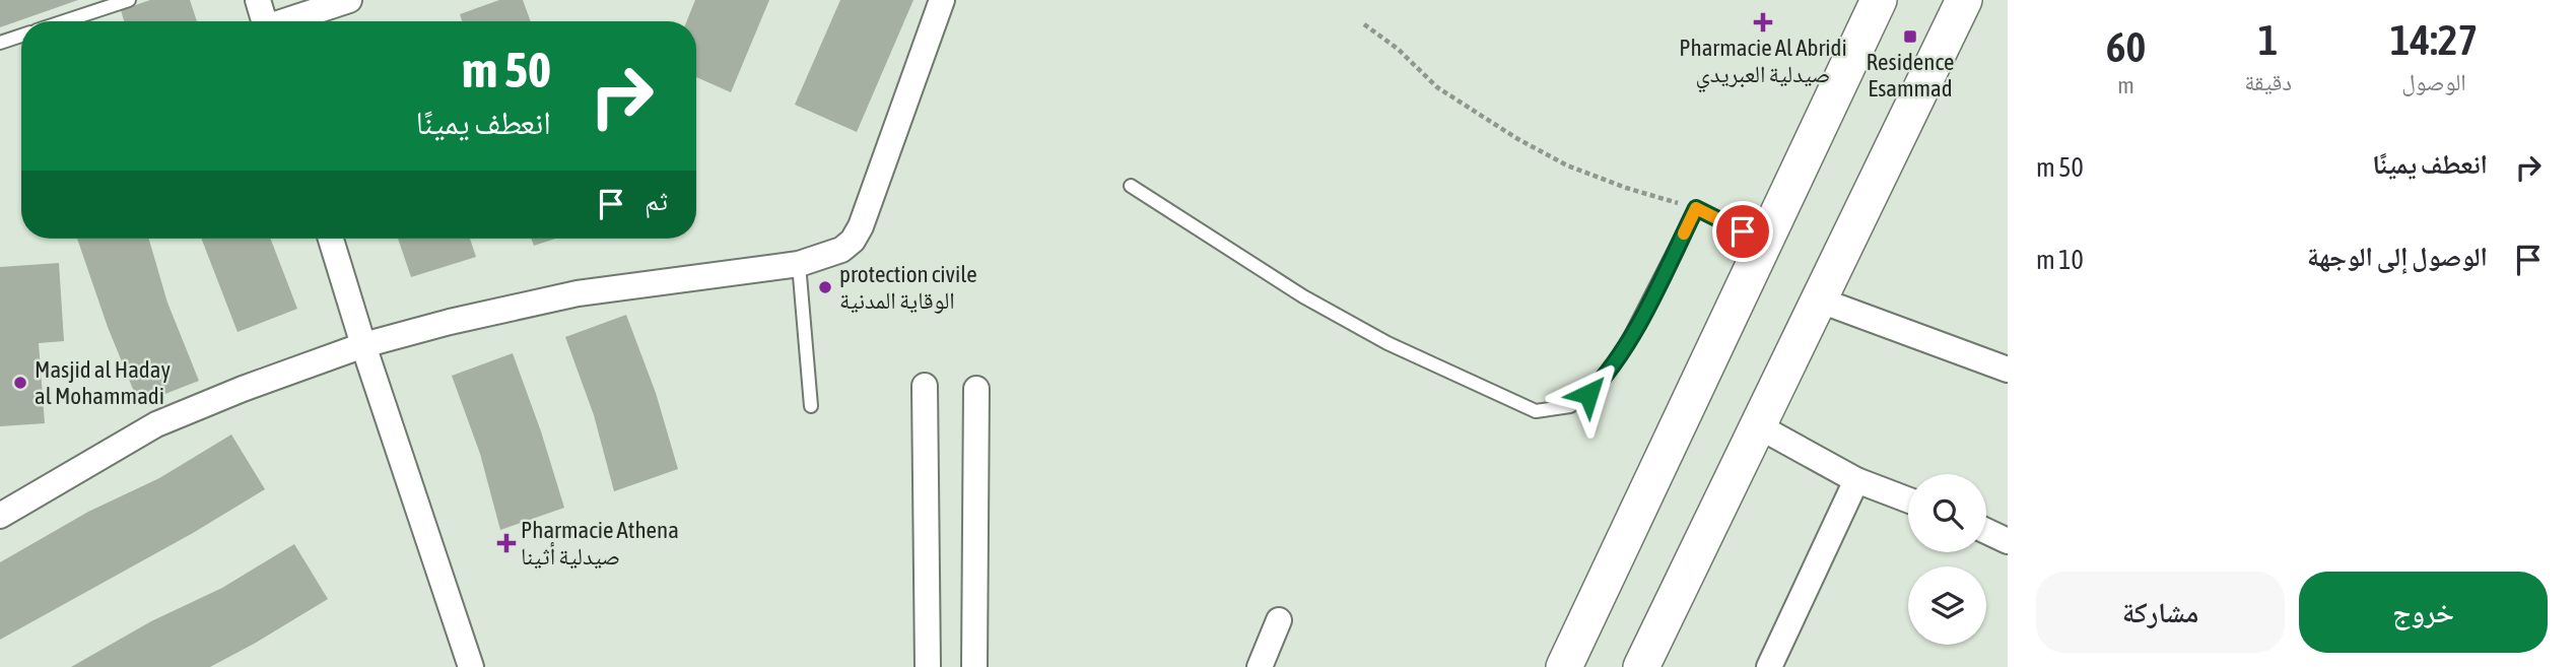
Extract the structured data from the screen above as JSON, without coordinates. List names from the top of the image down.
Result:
{
  "places": {
    "health": ["Pharmacie Al Abridi صيدلية العبريدي", "Pharmacie Athena صيدلية أثينا"],
    "transit": ["Residence Esammad"],
    "other": ["protection civile الوقاية المدنية", "Masjid al Haday al Mohammadi"]
  },
  "page": {
    "eta": [
      "14:27",
      "الوصول",
      "1",
      "دقيقة",
      "60",
      "m"
    ],
    "turn": ["50 m", "انعطف يمينًا"],
    "list": [
      {
        "name": "انعطف يمينًا",
        "value": "50 m"
      },
      {
        "name": "الوصول إلى الوجهة",
        "value": "10 m"
      }
    ],
    "then": "ثم",
    "buttons": ["خروج", "مشاركة"]
  }
}
